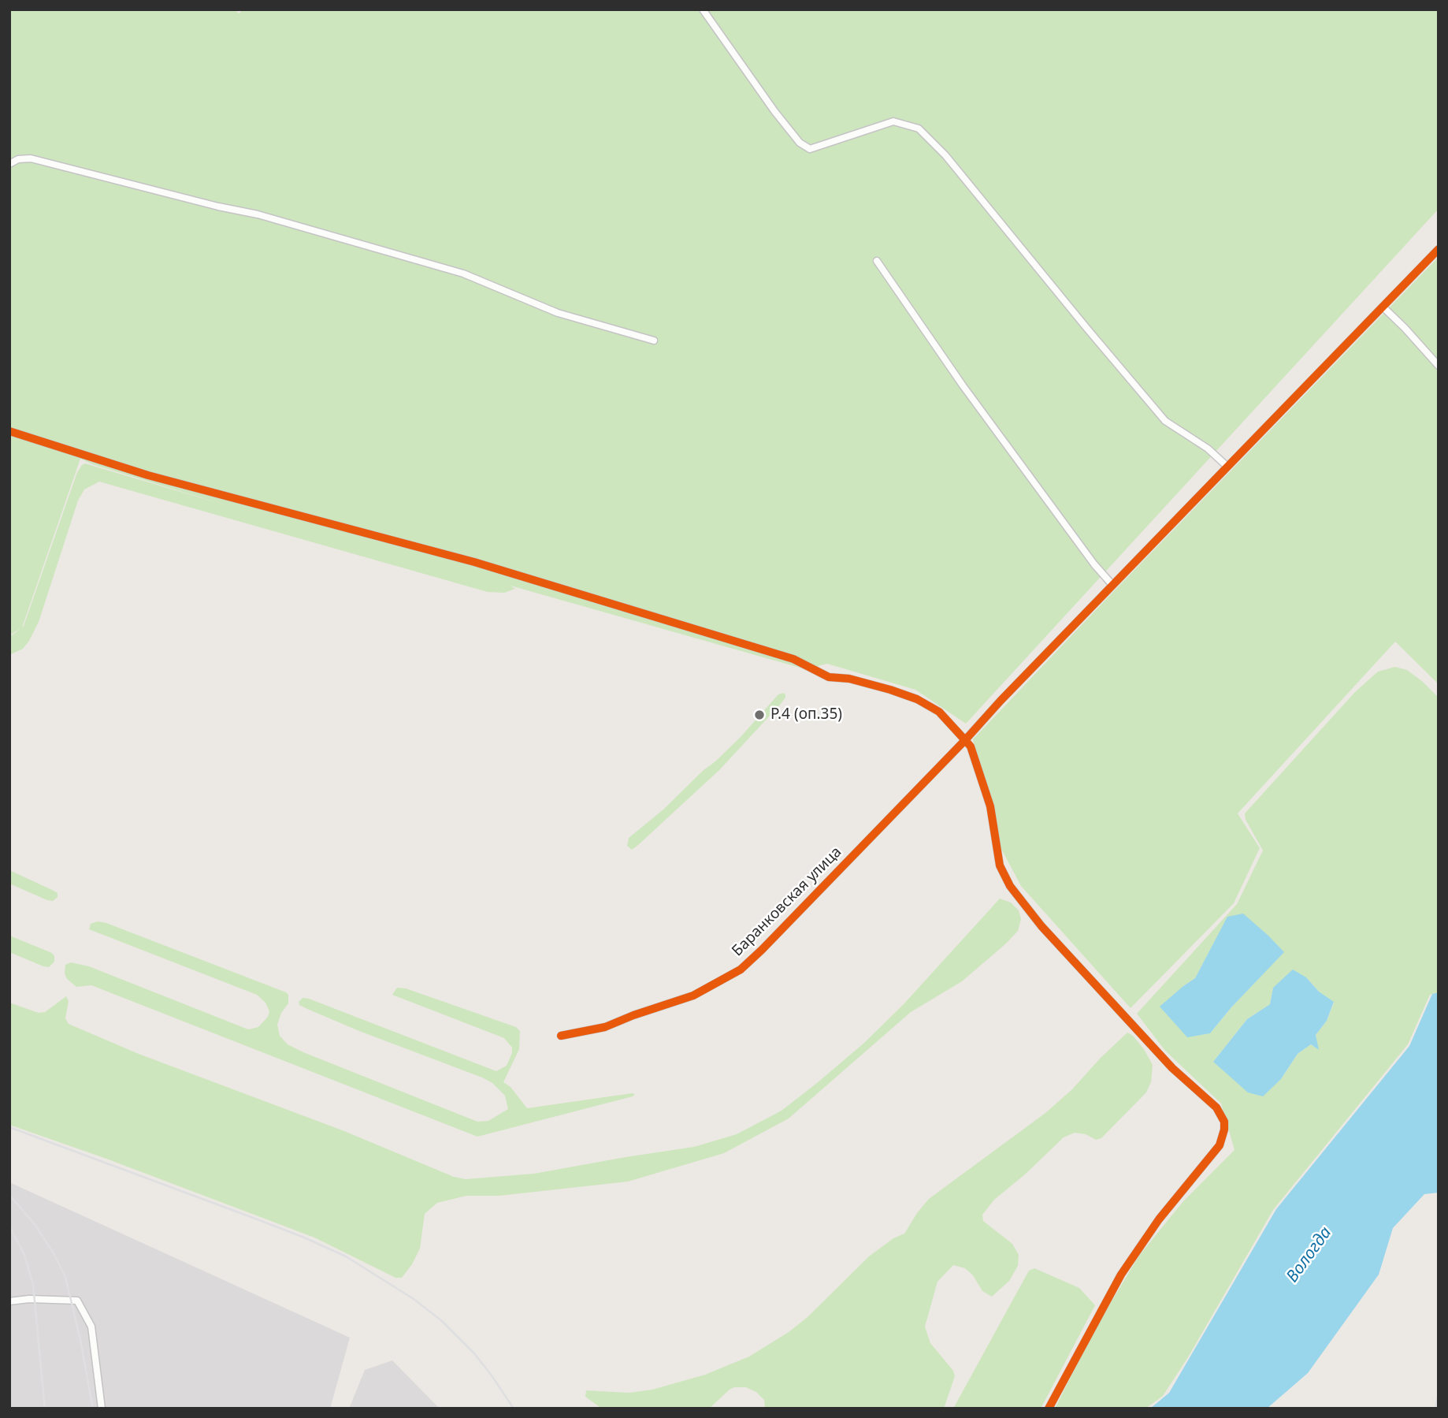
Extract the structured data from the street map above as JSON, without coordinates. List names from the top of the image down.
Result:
{
  "streets": {
    "street": ["Баранковская улица"]
  },
  "water": ["Вологда"],
  "places": ["Р.4 (оп.35)"]
}
